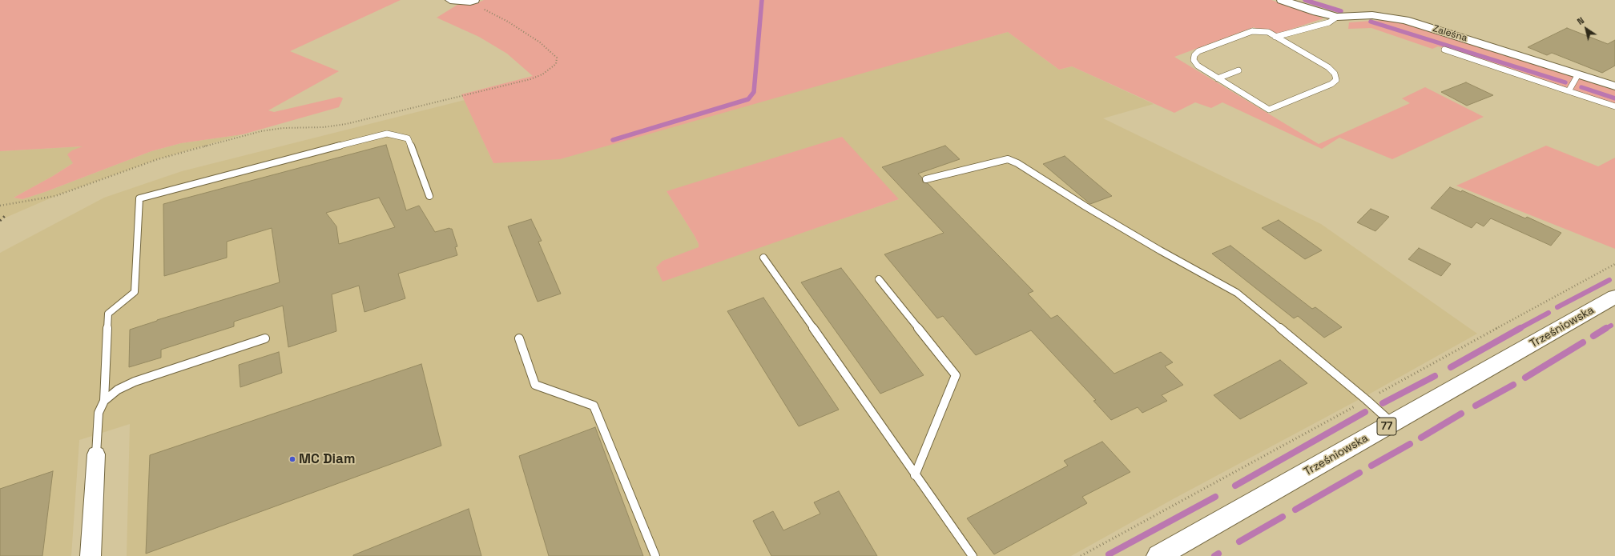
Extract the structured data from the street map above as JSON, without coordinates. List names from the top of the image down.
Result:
{
  "streets": {
    "main road": ["Trześniowska", "77"],
    "street": ["Zaleśna"]
  },
  "places": ["MC Diam"],
  "north": "top left"
}
